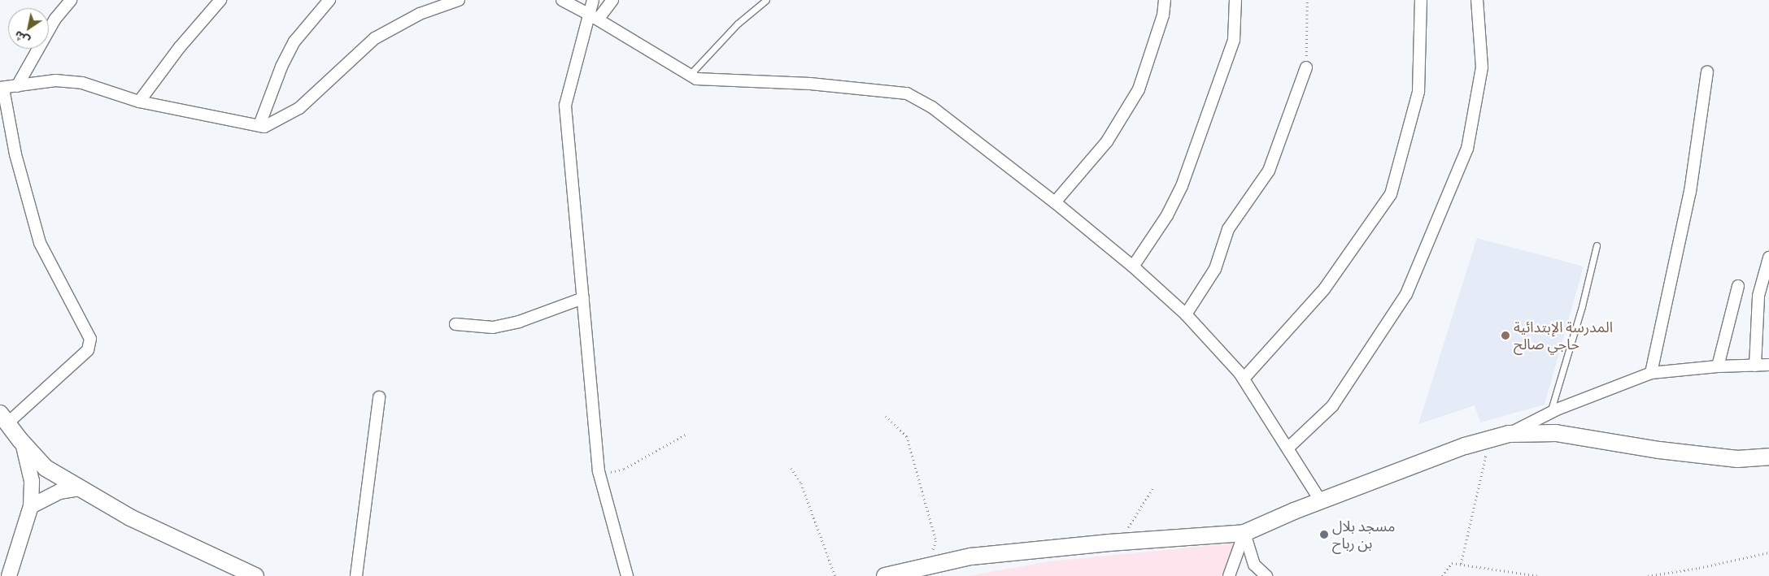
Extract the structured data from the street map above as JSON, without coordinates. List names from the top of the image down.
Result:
{
  "places": ["المدرسة الإبتدائية حاجي صالح", "مسجد بلال بن رباح"],
  "north": "bottom left"
}
